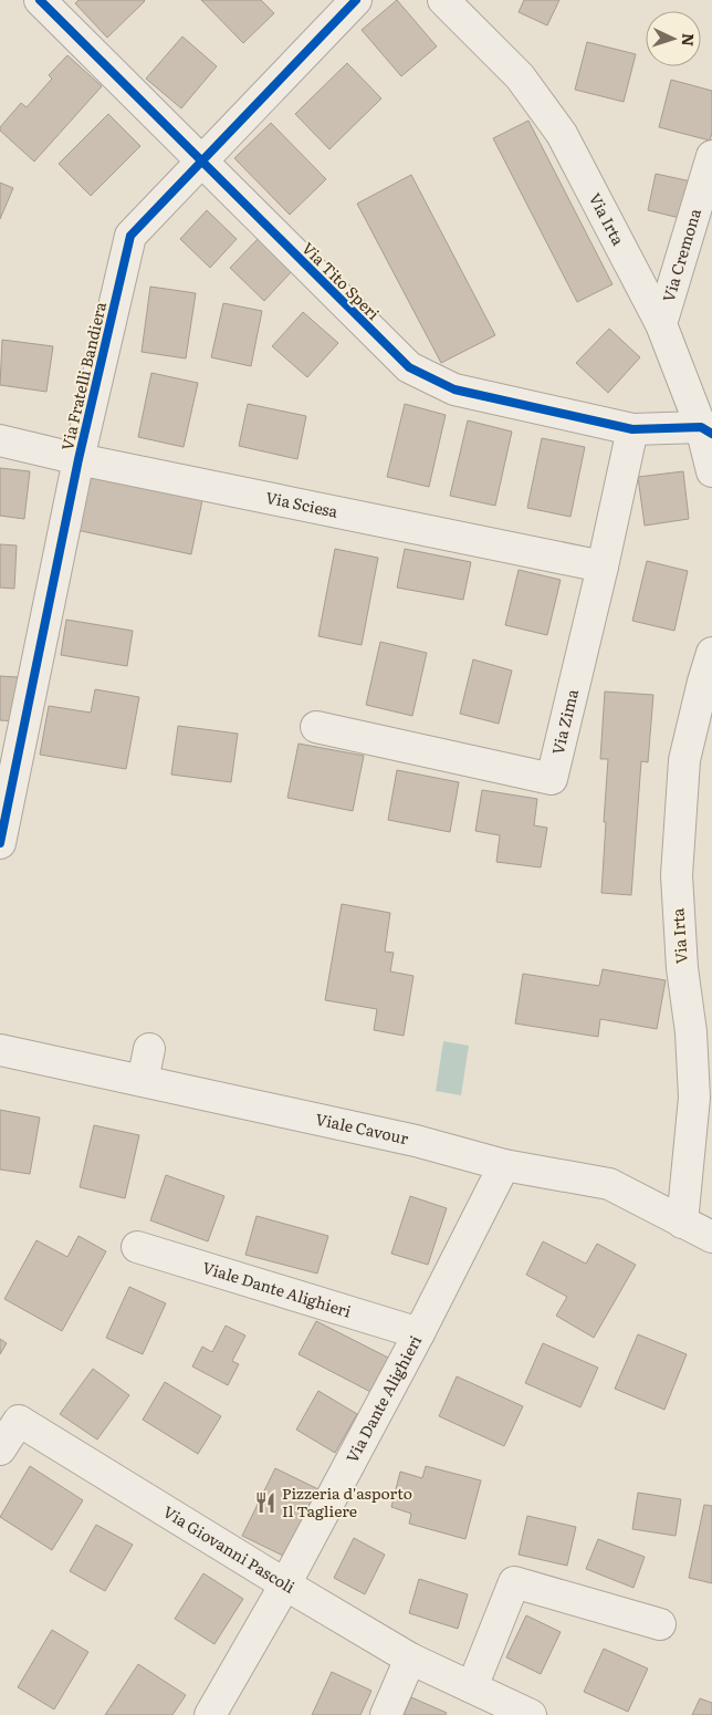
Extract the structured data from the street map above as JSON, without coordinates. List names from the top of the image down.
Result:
{
  "streets": {
    "street": [
      "Via Irta",
      "Via Cremona",
      "Via Tito Speri",
      "Via Fratelli Bandiera",
      "Via Sciesa",
      "Via Zima",
      "Viale Cavour",
      "Viale Dante Alighieri",
      "Via Dante Alighieri",
      "Via Giovanni Pascoli"
    ]
  },
  "crossings": [
    ["Via Irta", "Via Cremona"],
    ["Via Irta", "Via Tito Speri"],
    ["Via Irta", "Viale Cavour"],
    ["Via Tito Speri", "Via Fratelli Bandiera"],
    ["Via Tito Speri", "Via Zima"],
    ["Via Fratelli Bandiera", "Via Sciesa"],
    ["Via Sciesa", "Via Zima"],
    ["Viale Cavour", "Via Dante Alighieri"],
    ["Viale Dante Alighieri", "Via Dante Alighieri"],
    ["Via Dante Alighieri", "Via Giovanni Pascoli"]
  ],
  "places": {
    "restaurant": ["Pizzeria d'asporto Il Tagliere"]
  },
  "north": "right"
}
